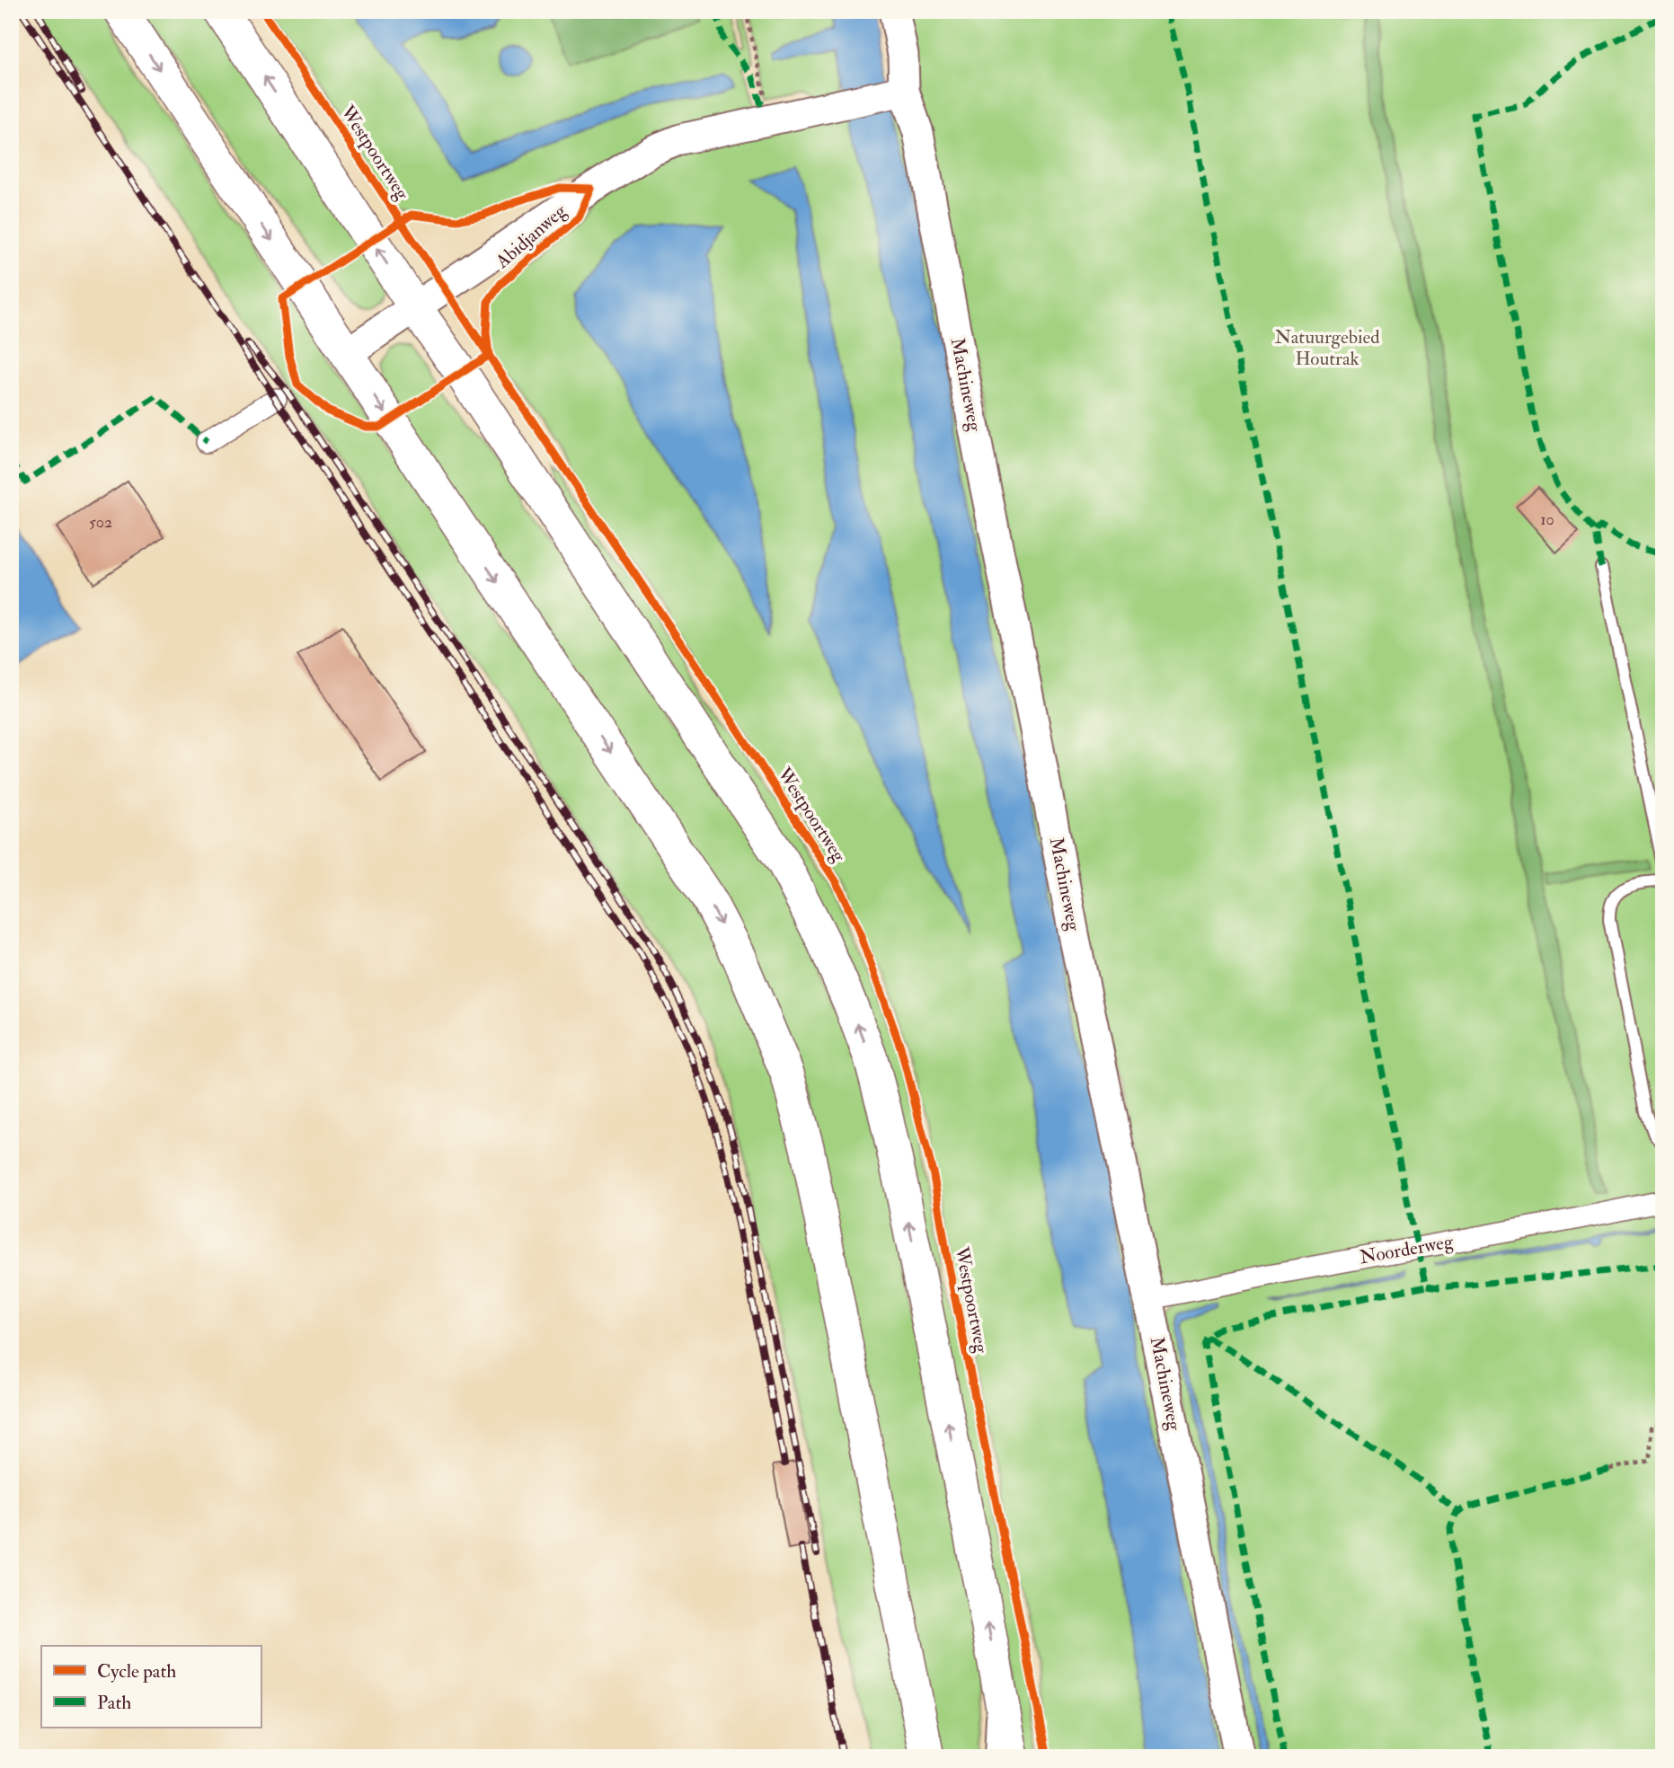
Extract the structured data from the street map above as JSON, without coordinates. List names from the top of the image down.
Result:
{
  "streets": {
    "street": ["Abidjanweg", "Machineweg", "Noorderweg"],
    "cycle path": ["Westpoortweg"]
  },
  "crossings": [
    ["Abidjanweg", "Machineweg"],
    ["Machineweg", "Noorderweg"]
  ],
  "parks": ["Natuurgebied Houtrak"],
  "house_numbers": ["10", "502"],
  "legend": ["Cycle path", "Path"]
}
